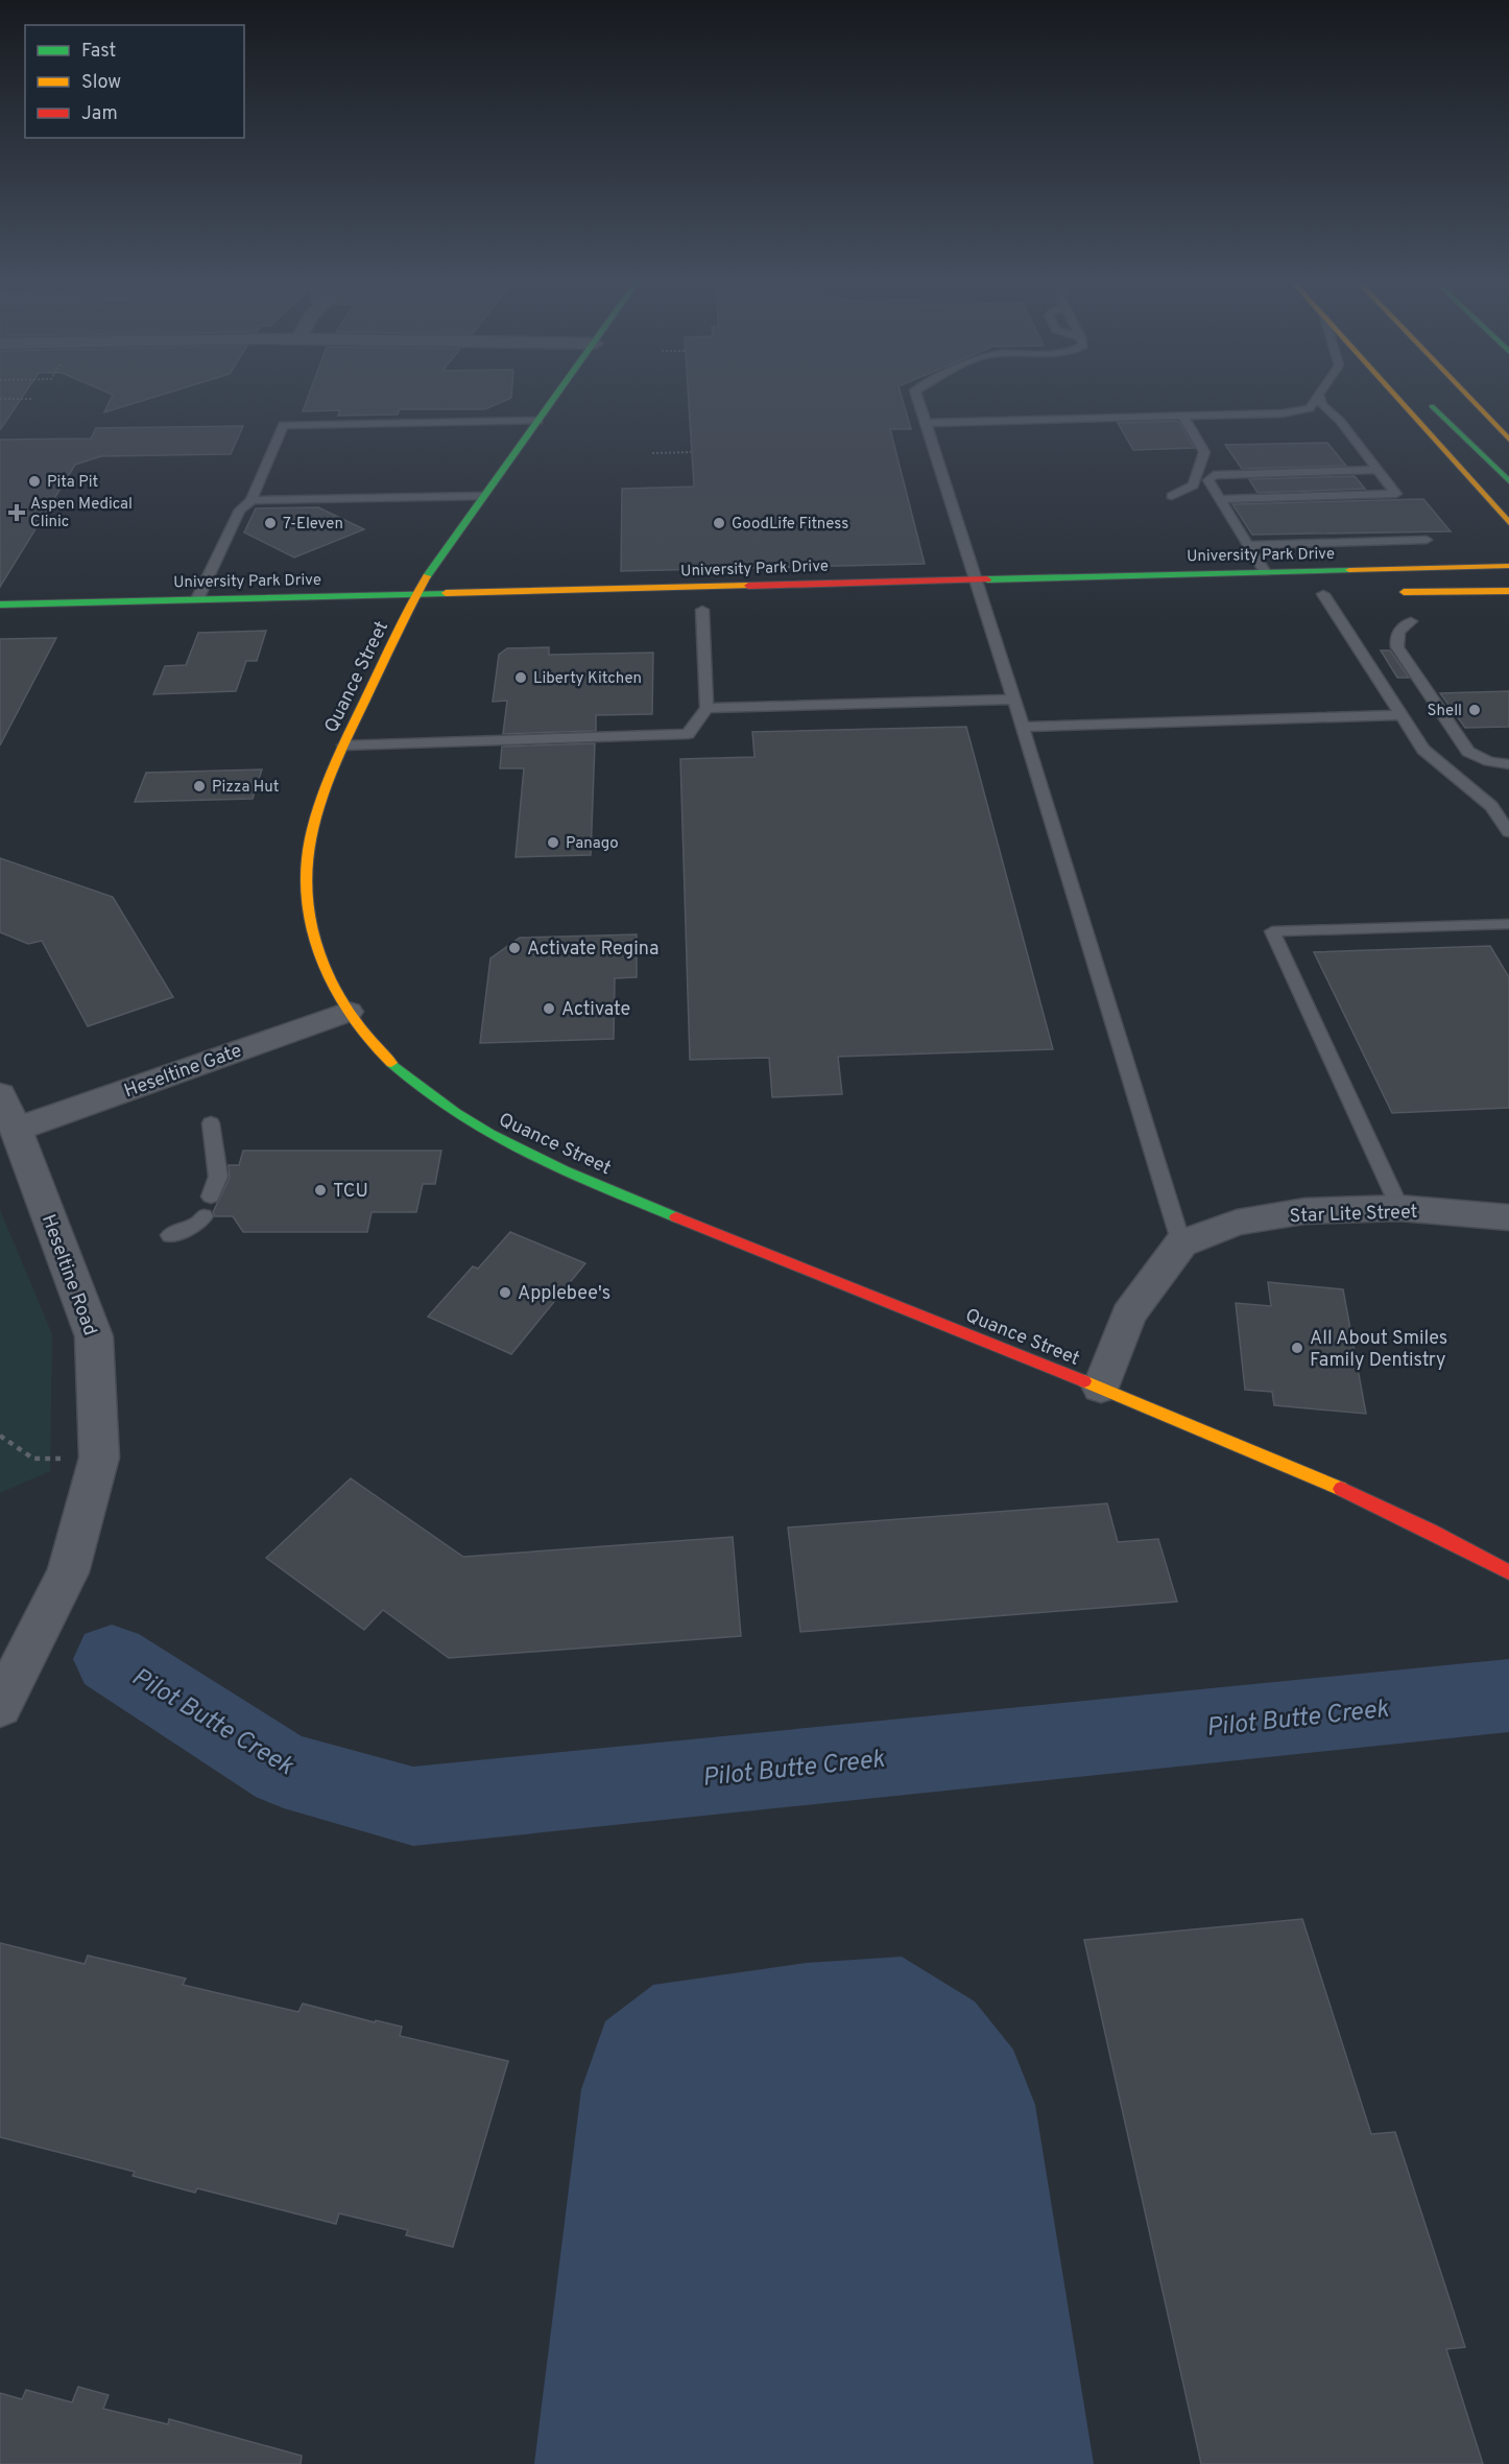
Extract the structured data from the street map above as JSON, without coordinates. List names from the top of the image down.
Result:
{
  "streets": {
    "main road": ["University Park Drive", "Quance Street"],
    "street": ["Heseltine Gate", "Star Lite Street", "Heseltine Road"]
  },
  "crossings": [
    ["University Park Drive", "Quance Street"],
    ["Quance Street", "Heseltine Gate"],
    ["Heseltine Gate", "Heseltine Road"]
  ],
  "water": ["Pilot Butte Creek"],
  "places": {
    "other": [
      "Pita Pit",
      "7-Eleven",
      "GoodLife Fitness",
      "Liberty Kitchen",
      "Shell",
      "Pizza Hut",
      "Panago",
      "Activate Regina",
      "Activate",
      "TCU",
      "Applebee's",
      "All About Smiles Family Dentistry"
    ],
    "health": ["Aspen Medical Clinic"]
  },
  "legend": ["Fast", "Slow", "Jam"]
}
